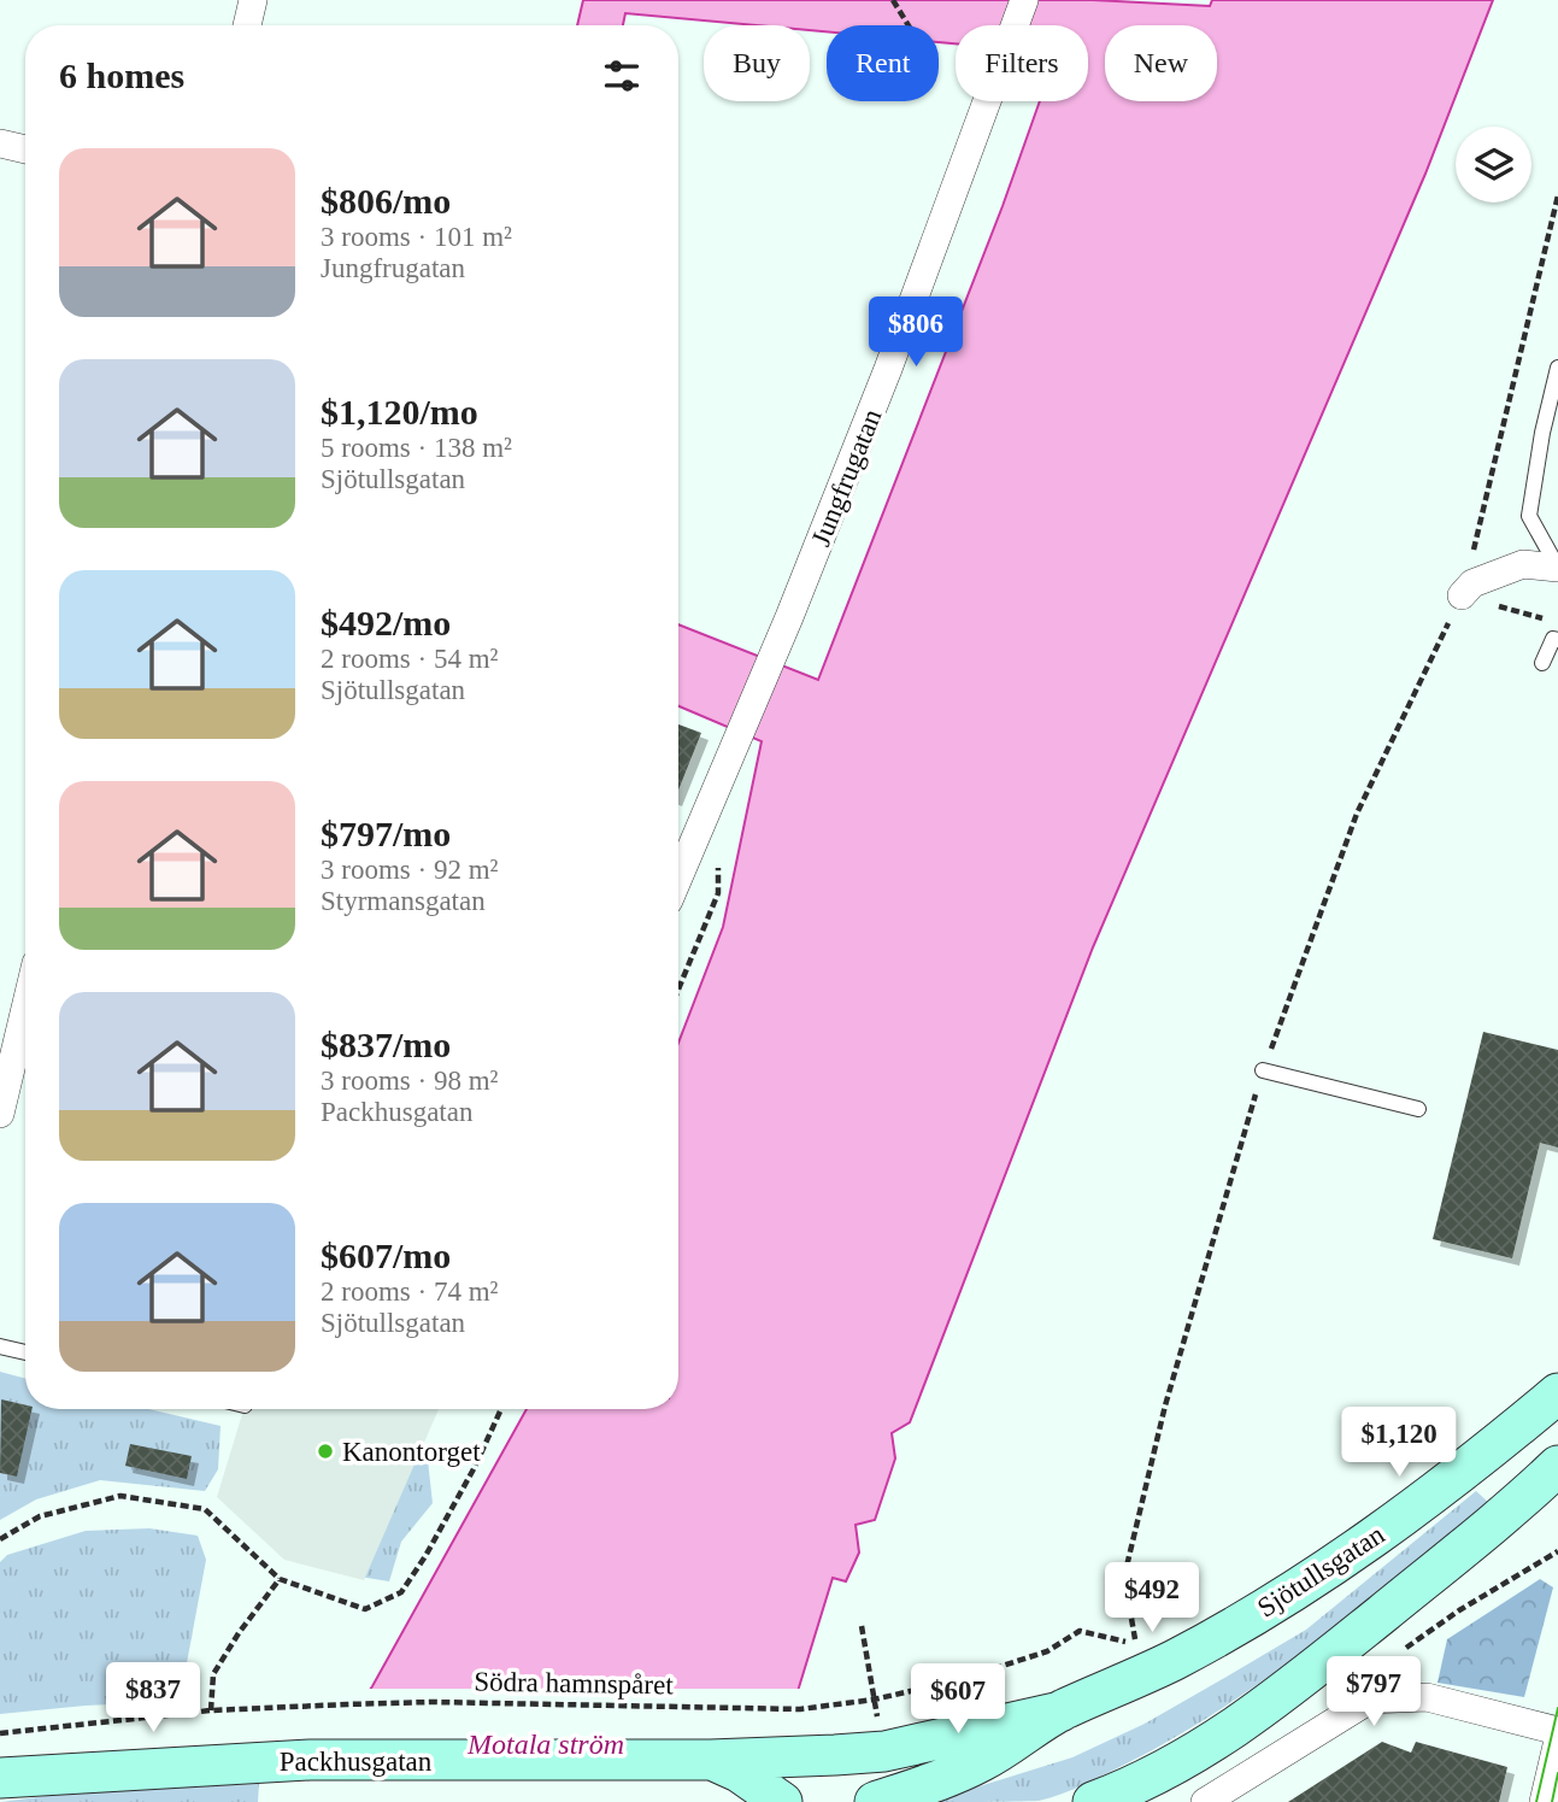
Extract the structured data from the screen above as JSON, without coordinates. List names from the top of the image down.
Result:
{
  "streets": {
    "main road": ["Sjötullsgatan", "Packhusgatan"],
    "street": ["Jungfrugatan"],
    "path": ["Södra hamnspåret"]
  },
  "crossings": [
    ["Sjötullsgatan", "Packhusgatan"]
  ],
  "water": ["Motala ström"],
  "places": ["Kanontorget"],
  "page": {
    "chip": [
      "Buy",
      "Rent",
      "Filters",
      "New"
    ],
    "heading": "6 homes",
    "list": [
      {
        "name": "$806/mo",
        "note": "3 rooms · 101 m² · Jungfrugatan"
      },
      {
        "name": "$1,120/mo",
        "note": "5 rooms · 138 m² · Sjötullsgatan"
      },
      {
        "name": "$492/mo",
        "note": "2 rooms · 54 m² · Sjötullsgatan"
      },
      {
        "name": "$797/mo",
        "note": "3 rooms · 92 m² · Styrmansgatan"
      },
      {
        "name": "$837/mo",
        "note": "3 rooms · 98 m² · Packhusgatan"
      },
      {
        "name": "$607/mo",
        "note": "2 rooms · 74 m² · Sjötullsgatan"
      }
    ],
    "price": [
      "$806",
      "$1,120",
      "$492",
      "$797",
      "$837",
      "$607"
    ]
  }
}
